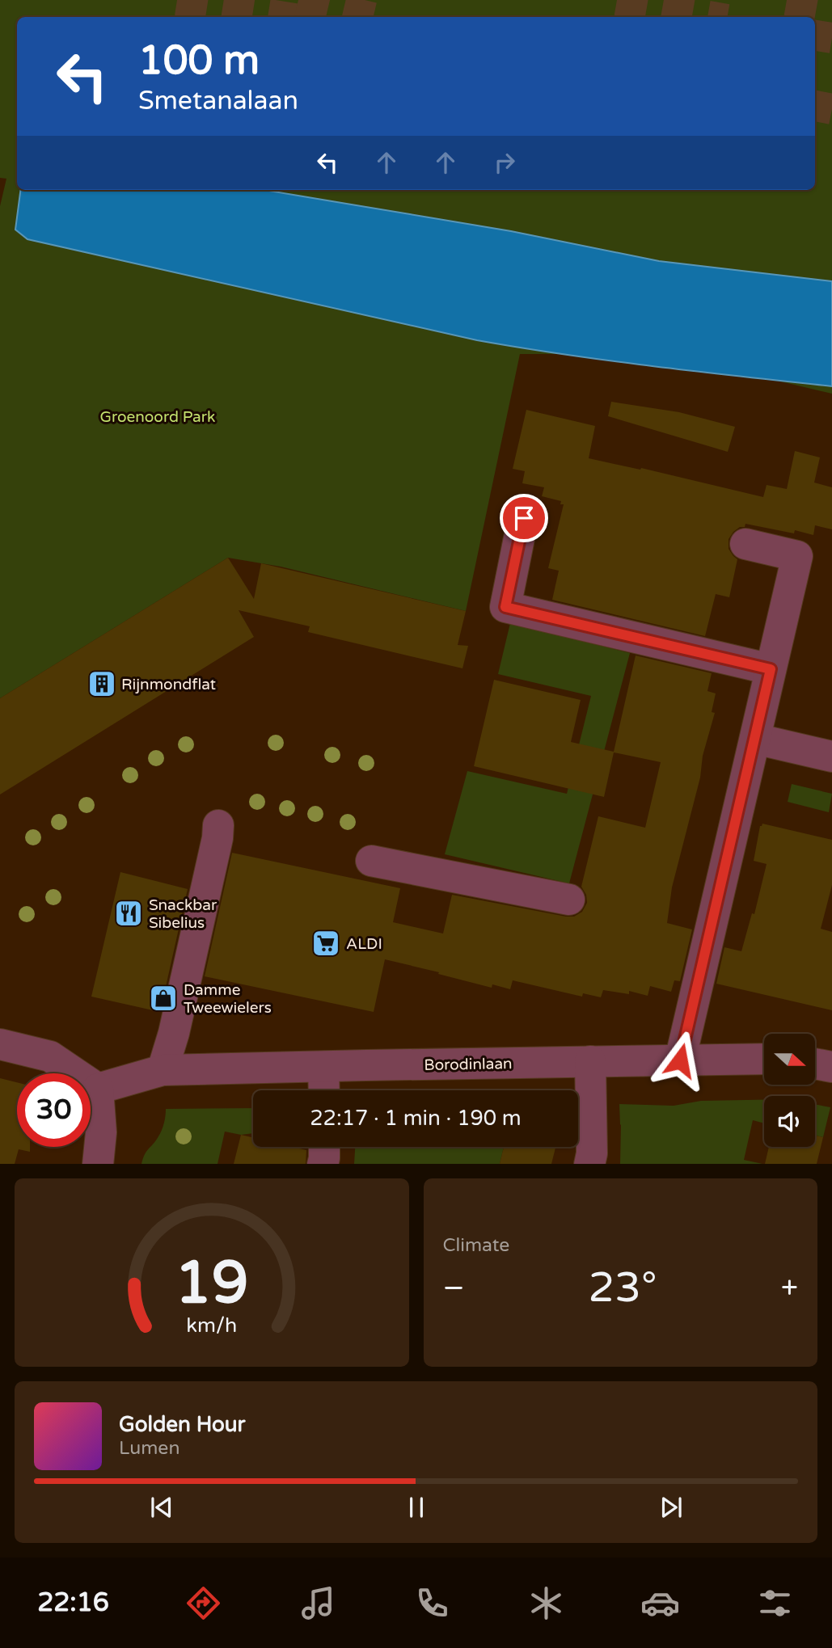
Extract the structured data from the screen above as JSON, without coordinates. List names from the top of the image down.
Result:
{
  "streets": {
    "street": ["Borodinlaan"]
  },
  "parks": ["Groenoord Park"],
  "places": {
    "building": ["Rijnmondflat"],
    "restaurant": ["Snackbar Sibelius"],
    "supermarket": ["ALDI"],
    "shop": ["Damme Tweewielers"]
  },
  "north": "right",
  "page": {
    "turn": ["100 m", "Smetanalaan"],
    "limit": "30",
    "trip": "22:17 · 1 min · 190 m",
    "tile": "Climate",
    "heat": ["−", "23°", "+"],
    "song": ["Golden Hour", "Lumen"],
    "tabs": "22:16",
    "gauge": ["19", "km/h"]
  }
}
